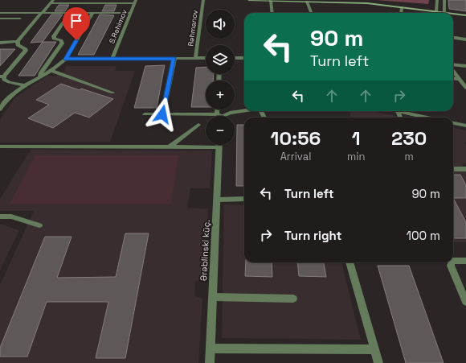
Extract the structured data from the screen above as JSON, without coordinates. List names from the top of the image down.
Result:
{
  "streets": {
    "street": ["S.Rəhimov", "Rəhmanov", "Ərəblinski küç."]
  },
  "page": {
    "map_buttons": ["+", "−"],
    "turn": ["90 m", "Turn left"],
    "eta": [
      "10:56",
      "Arrival",
      "1",
      "min",
      "230",
      "m"
    ],
    "list": [
      {
        "name": "Turn left",
        "value": "90 m"
      },
      {
        "name": "Turn right",
        "value": "100 m"
      }
    ]
  }
}
